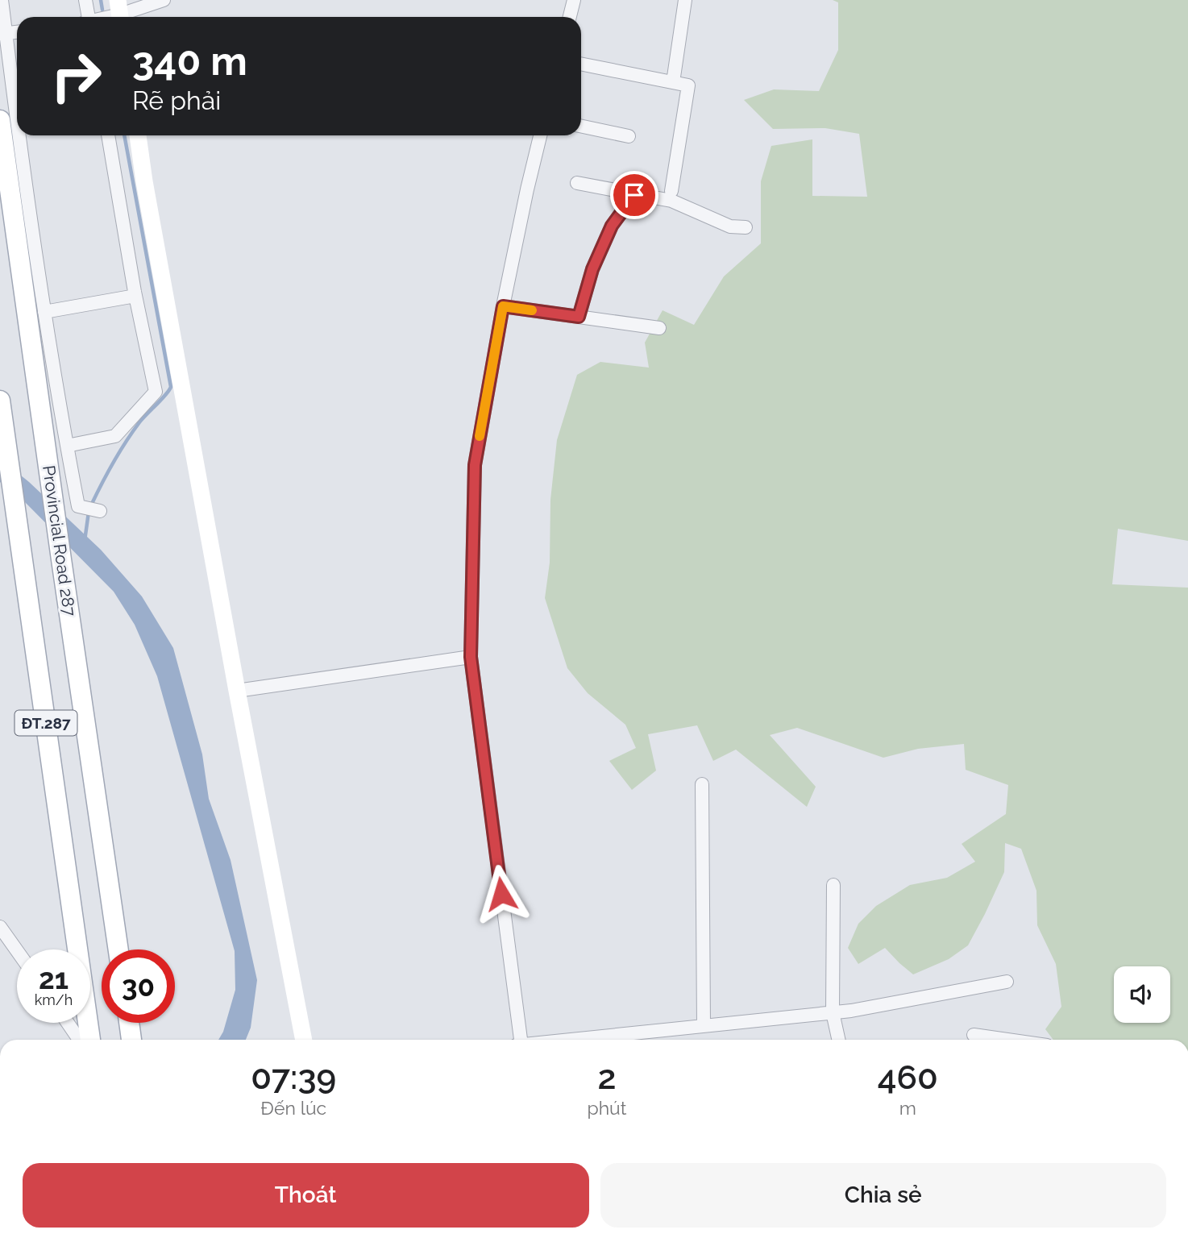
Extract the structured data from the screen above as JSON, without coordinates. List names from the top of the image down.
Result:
{
  "streets": {
    "main road": ["Provincial Road 287", "ĐT.287"]
  },
  "page": {
    "turn": ["340 m", "Rẽ phải"],
    "speed": "21 km/h",
    "limit": "30",
    "eta": [
      "07:39",
      "Đến lúc",
      "2",
      "phút",
      "460",
      "m"
    ],
    "buttons": ["Thoát", "Chia sẻ"]
  }
}
